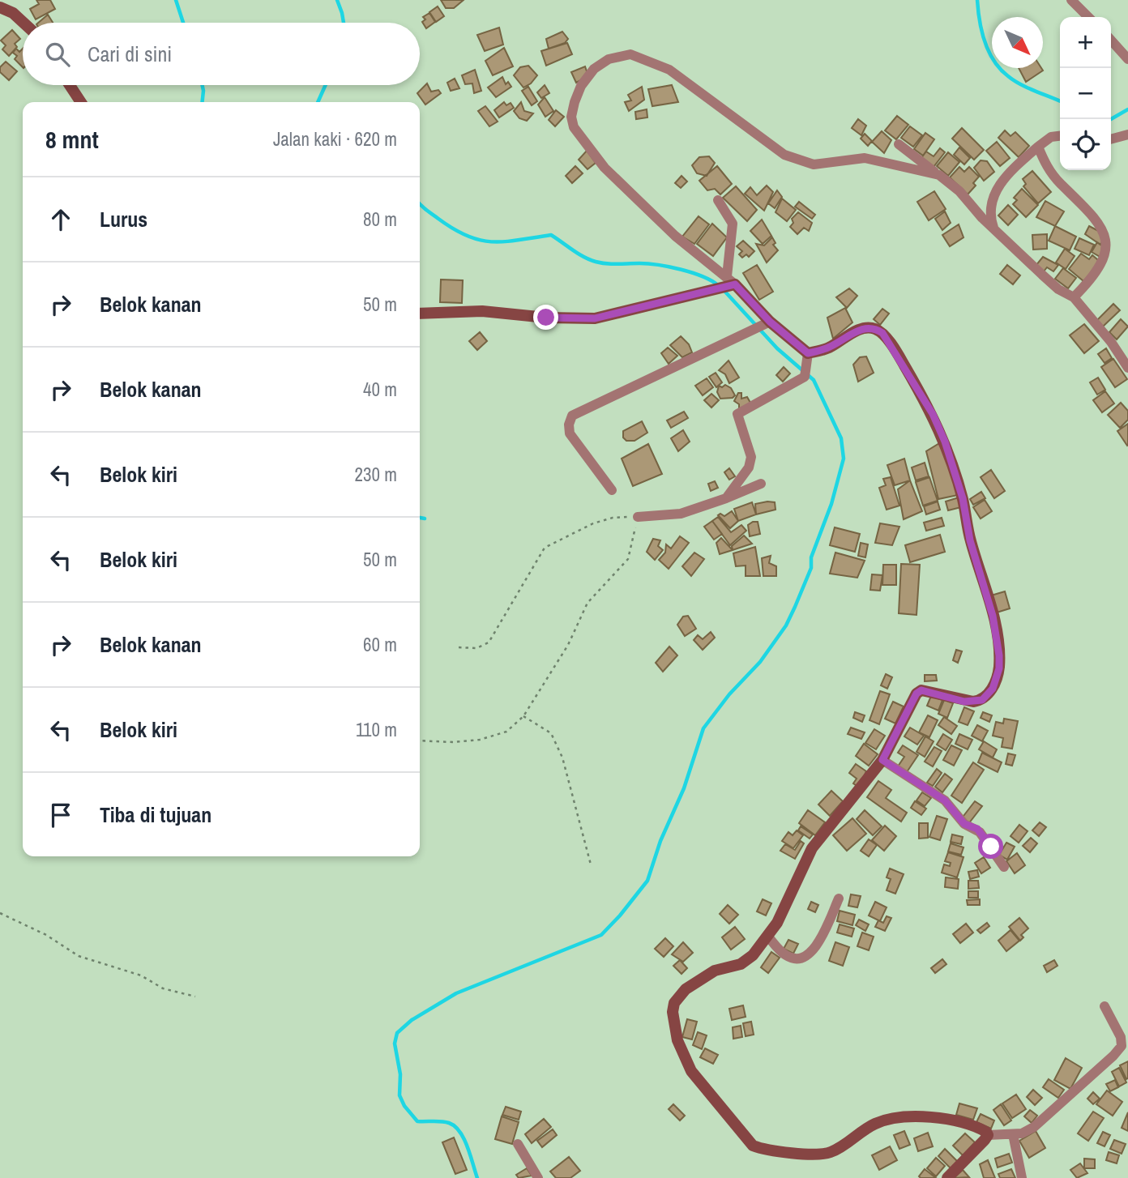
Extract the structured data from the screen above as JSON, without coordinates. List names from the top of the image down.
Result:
{
  "north": "bottom right",
  "page": {
    "map_buttons": ["+", "−"],
    "search": "Cari di sini",
    "heading": ["8 mnt", "Jalan kaki · 620 m"],
    "list": [
      ["Lurus", "80 m"],
      ["Belok kanan", "50 m"],
      ["Belok kanan", "40 m"],
      ["Belok kiri", "230 m"],
      ["Belok kiri", "50 m"],
      ["Belok kanan", "60 m"],
      ["Belok kiri", "110 m"],
      "Tiba di tujuan"
    ]
  }
}
